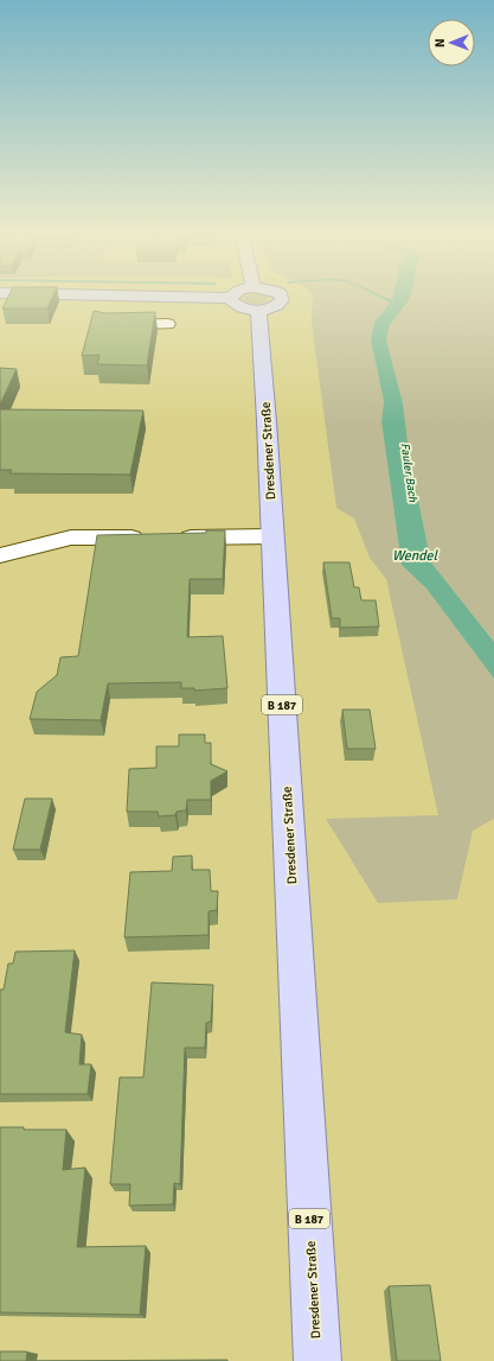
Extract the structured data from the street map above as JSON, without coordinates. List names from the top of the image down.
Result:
{
  "streets": {
    "main road": ["Dresdener Straße", "B 187"]
  },
  "water": ["Fauler Bach", "Wendel"],
  "north": "left"
}
